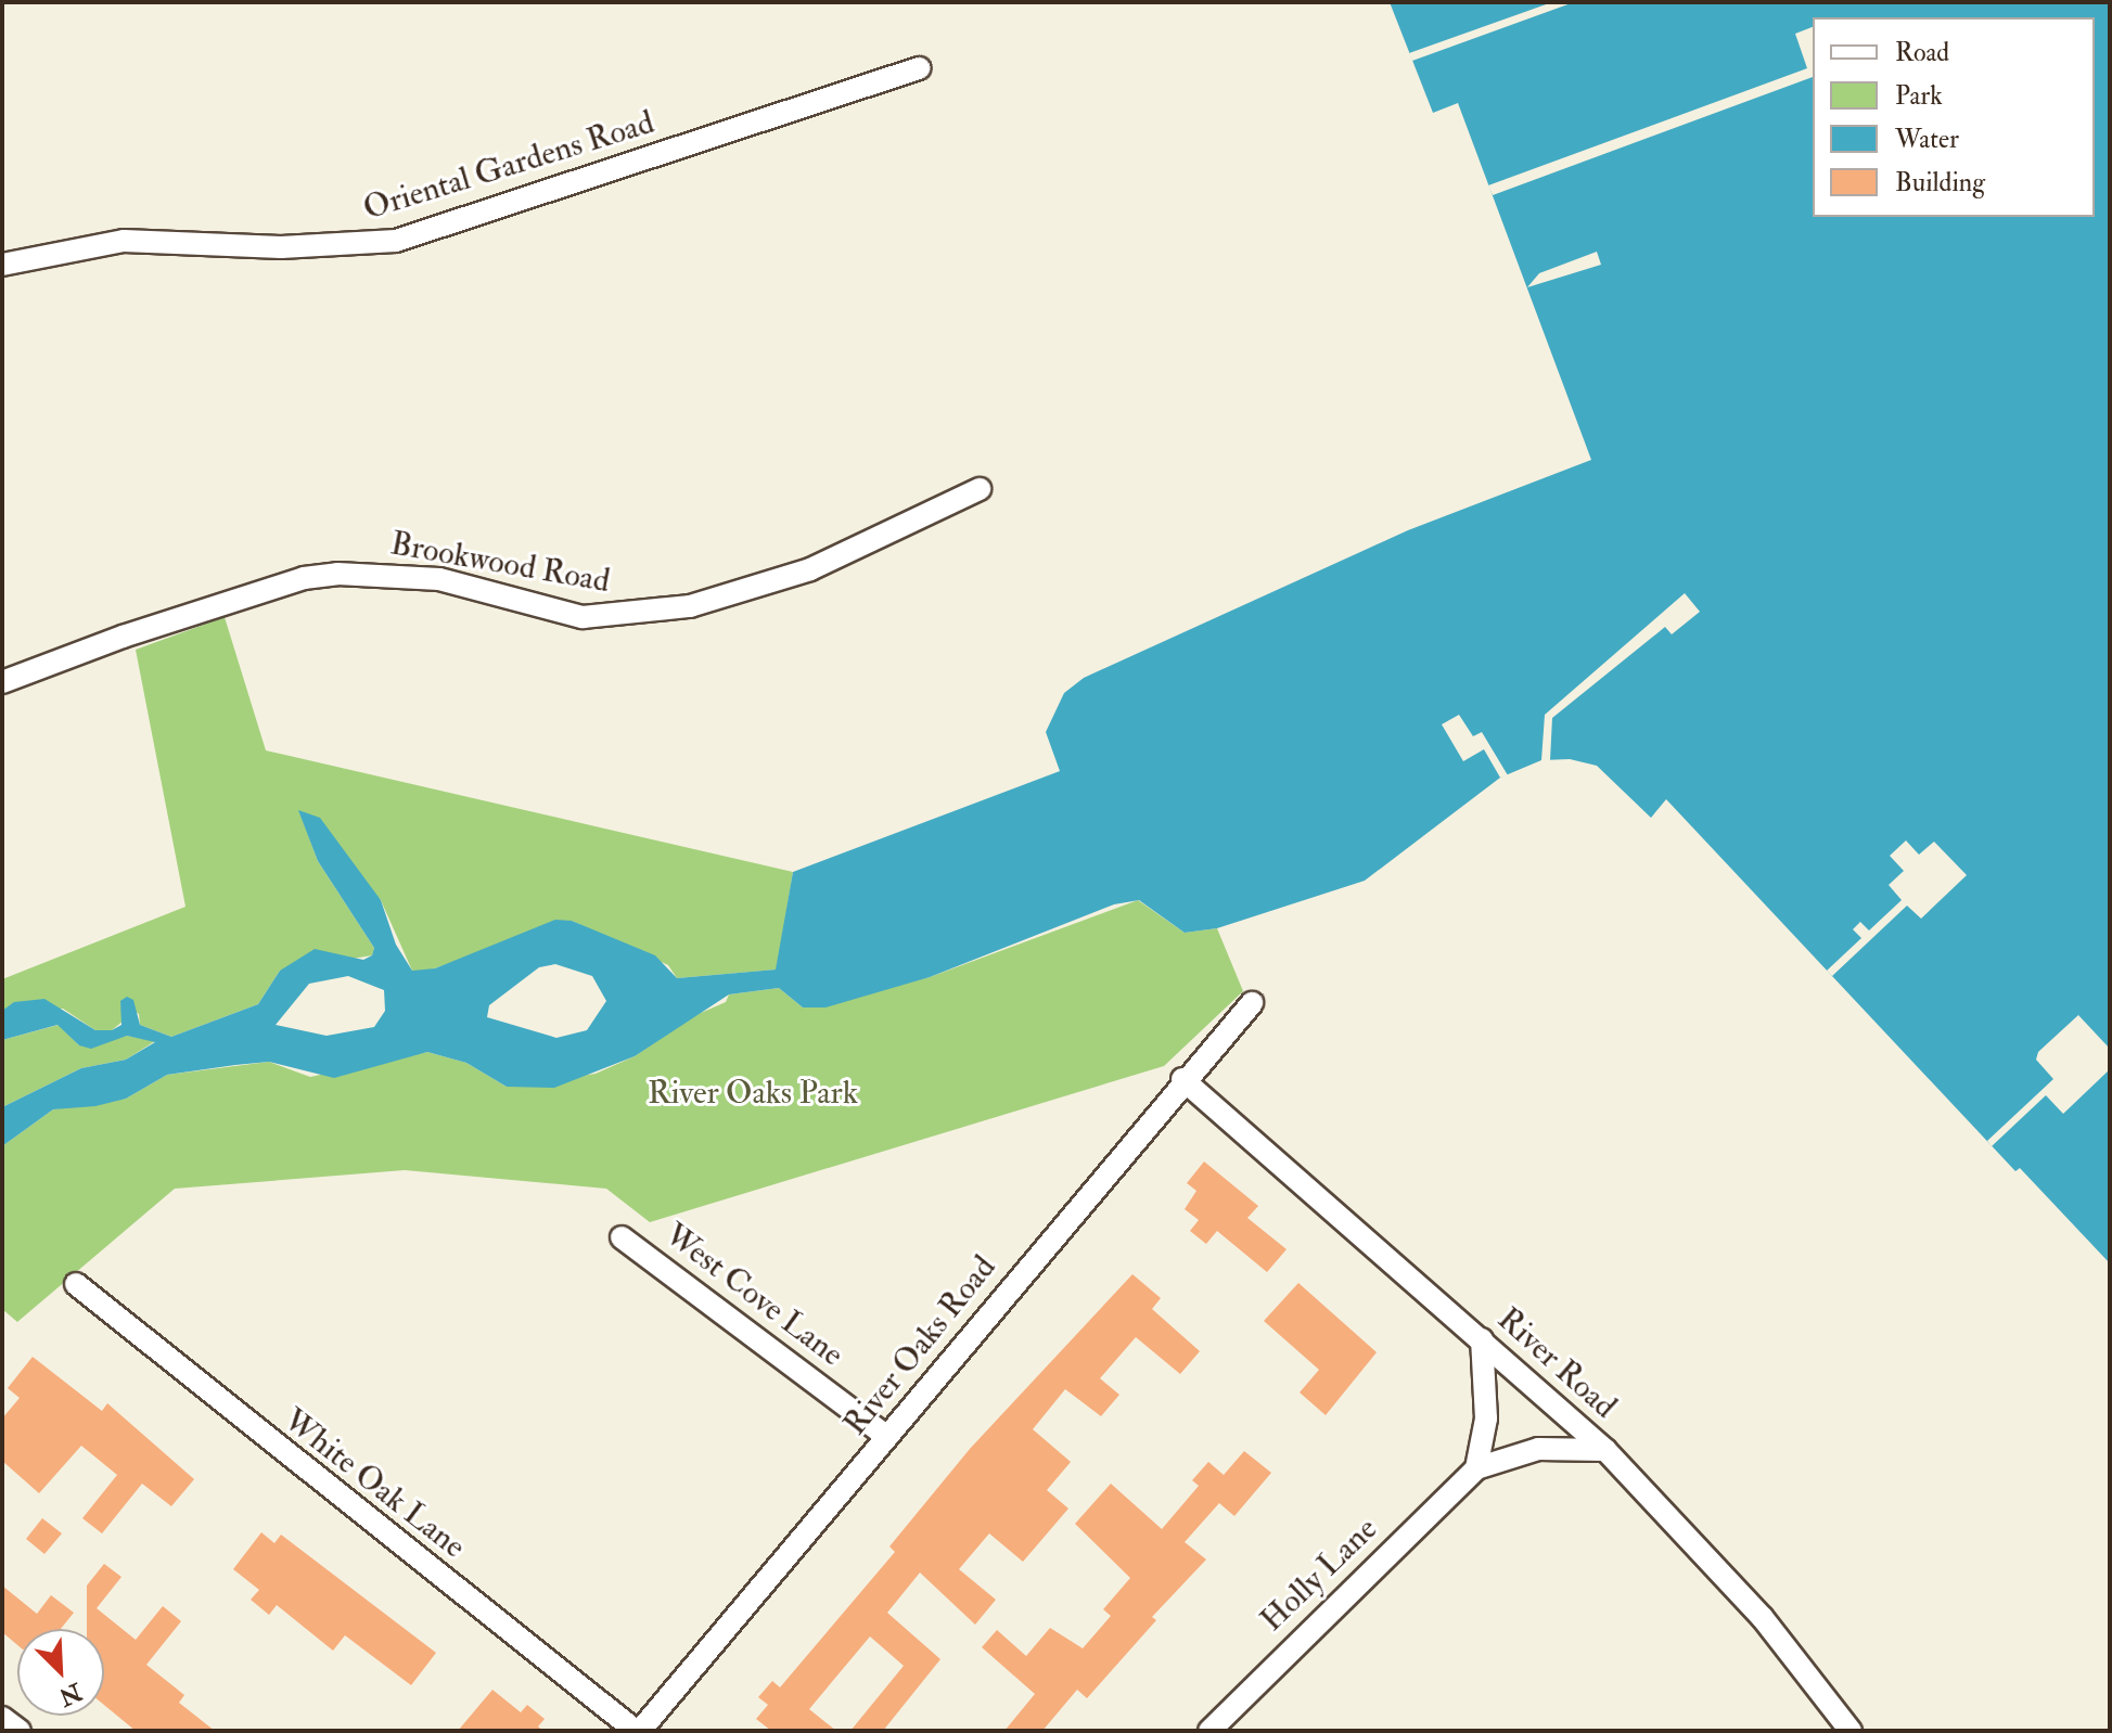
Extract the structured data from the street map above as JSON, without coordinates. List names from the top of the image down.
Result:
{
  "streets": {
    "street": [
      "Oriental Gardens Road",
      "Brookwood Road",
      "West Cove Lane",
      "River Oaks Road",
      "River Road",
      "White Oak Lane",
      "Holly Lane"
    ]
  },
  "crossings": [
    ["West Cove Lane", "River Oaks Road"],
    ["River Oaks Road", "River Road"],
    ["River Oaks Road", "White Oak Lane"],
    ["River Road", "Holly Lane"]
  ],
  "parks": ["River Oaks Park"],
  "legend": [
    "Road",
    "Park",
    "Water",
    "Building"
  ],
  "north": "bottom right"
}
